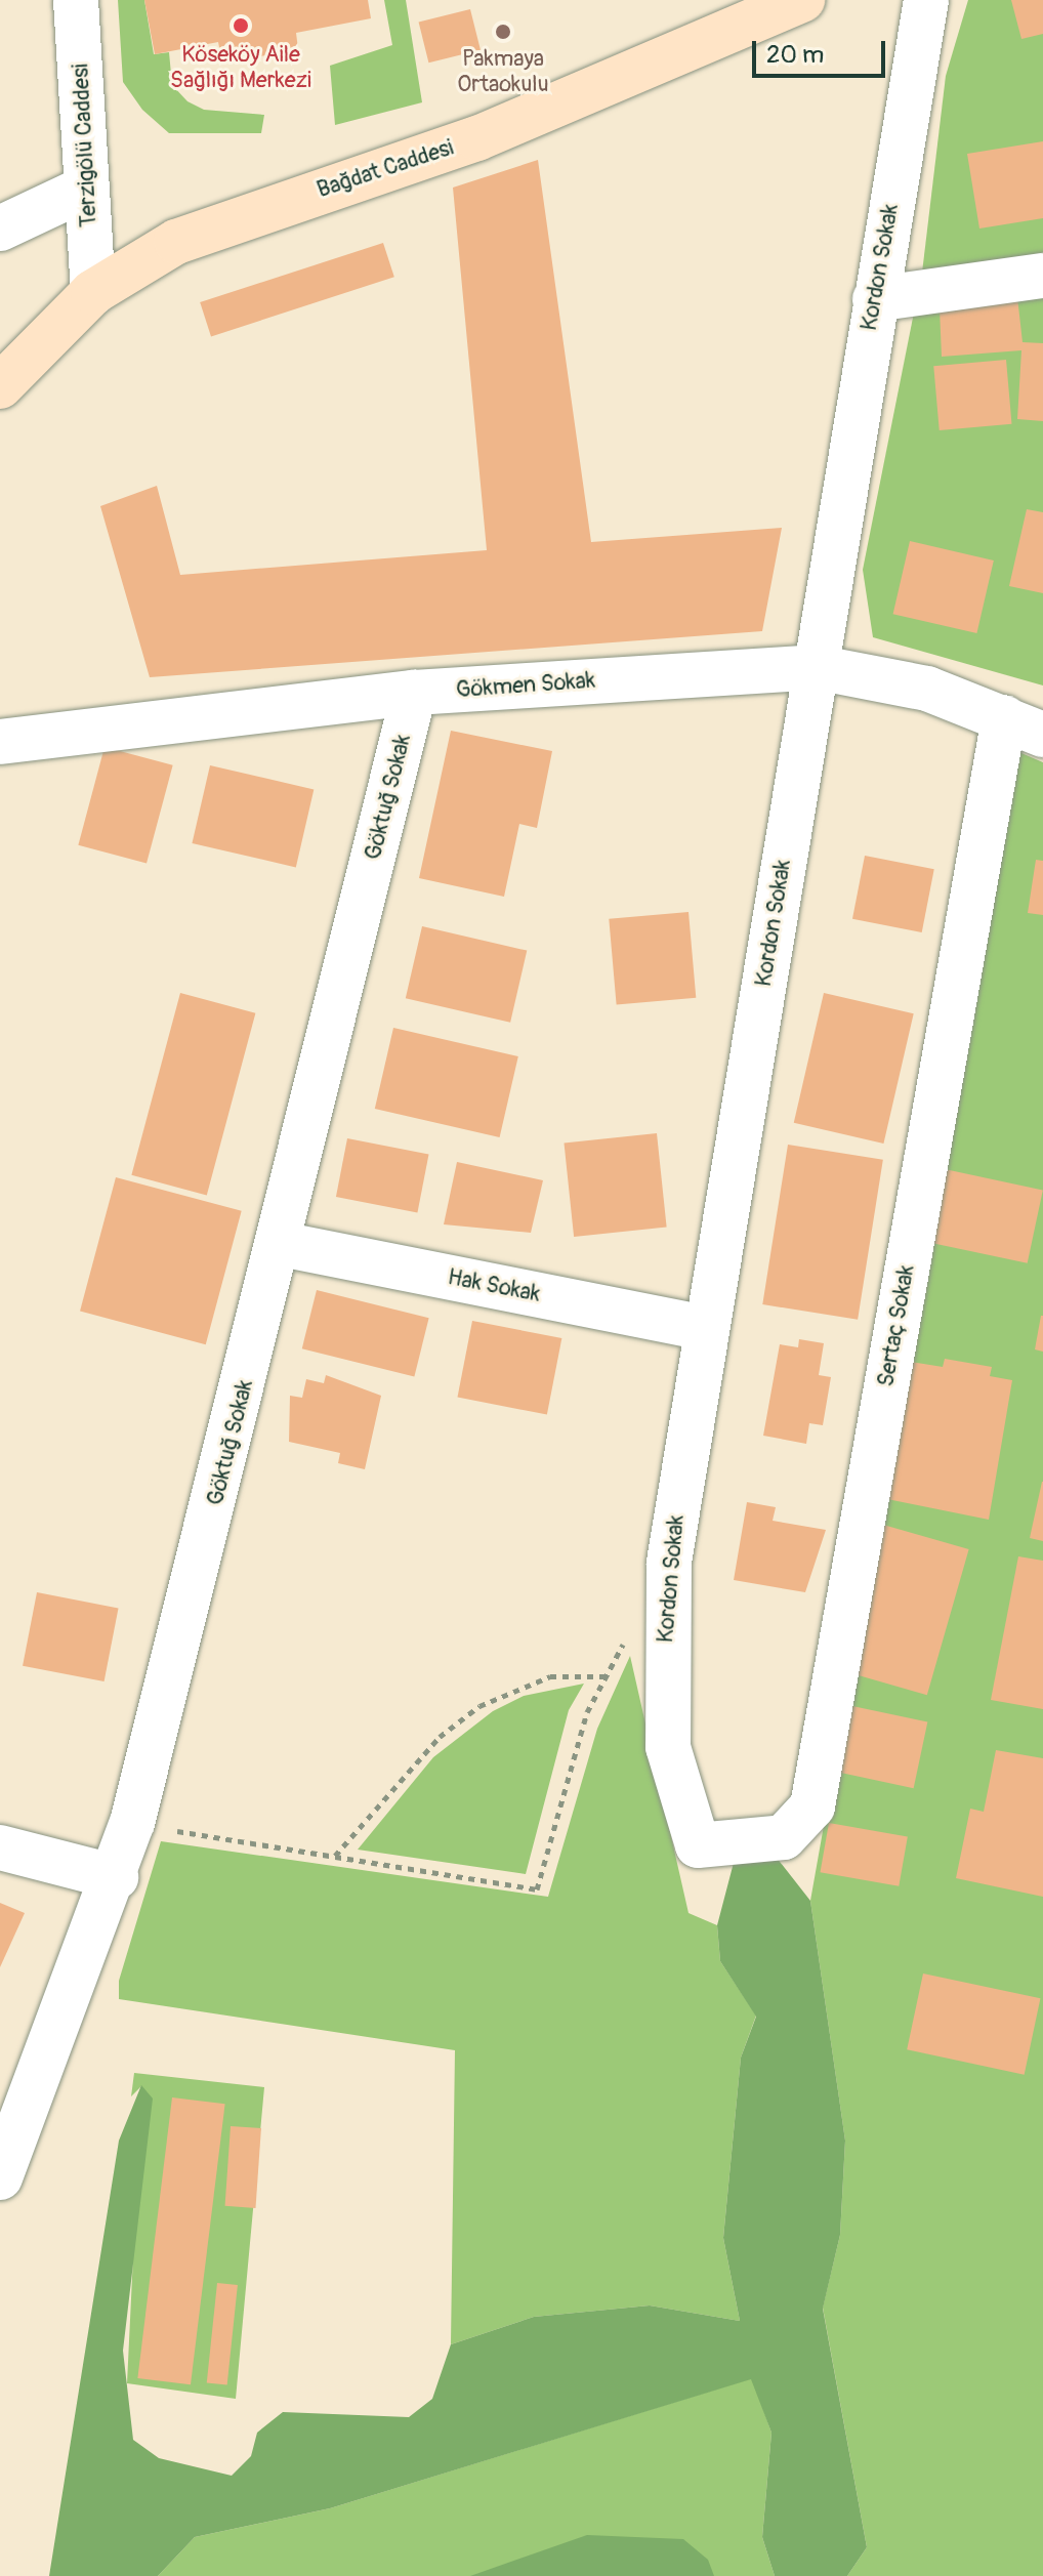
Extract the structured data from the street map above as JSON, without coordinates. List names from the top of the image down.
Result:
{
  "streets": {
    "main road": ["Bağdat Caddesi"],
    "street": [
      "Terzigölü Caddesi",
      "Kordon Sokak",
      "Gökmen Sokak",
      "Göktuğ Sokak",
      "Hak Sokak",
      "Sertaç Sokak"
    ]
  },
  "crossings": [
    ["Terzigölü Caddesi", "Bağdat Caddesi"],
    ["Kordon Sokak", "Gökmen Sokak"],
    ["Kordon Sokak", "Hak Sokak"],
    ["Kordon Sokak", "Sertaç Sokak"],
    ["Gökmen Sokak", "Göktuğ Sokak"],
    ["Gökmen Sokak", "Sertaç Sokak"],
    ["Göktuğ Sokak", "Hak Sokak"]
  ],
  "places": ["Köseköy Aile Sağlığı Merkezi", "Pakmaya Ortaokulu"],
  "scale_bar": "20 m"
}
